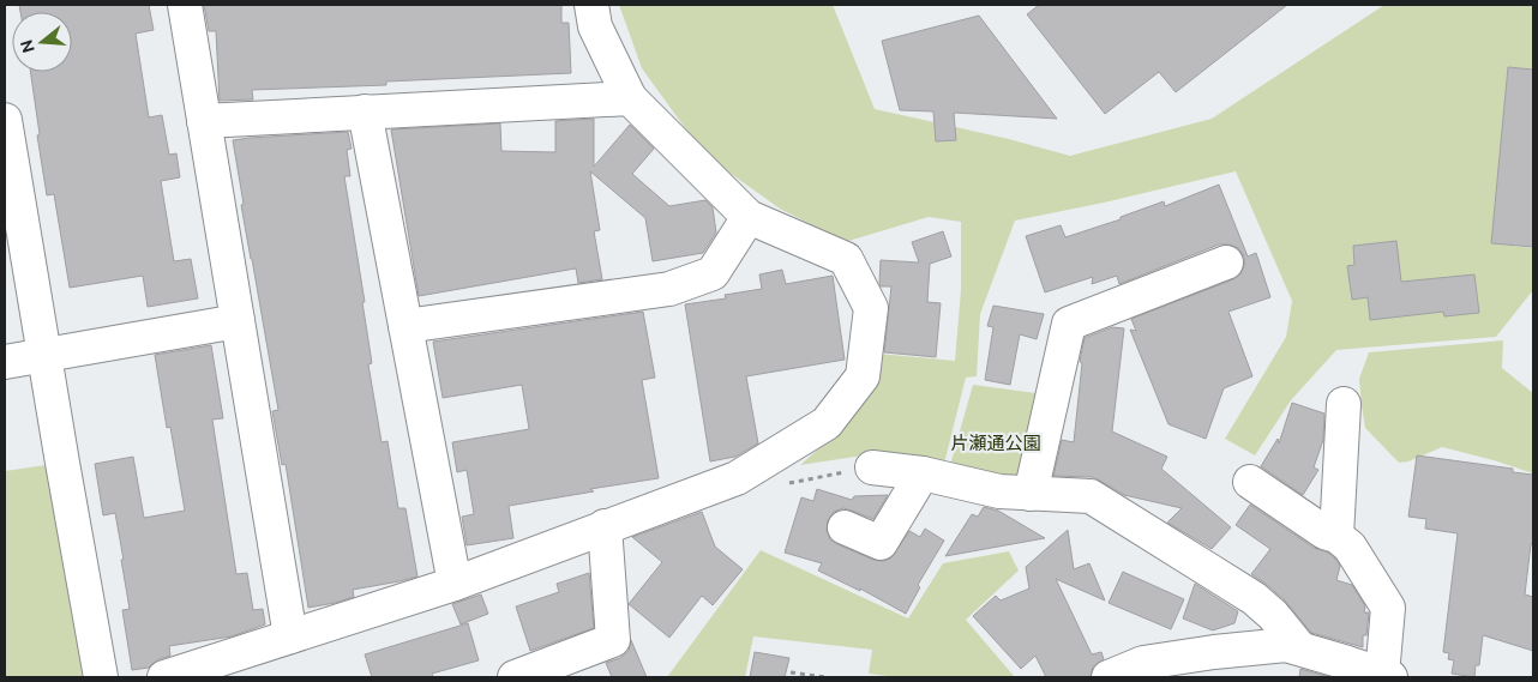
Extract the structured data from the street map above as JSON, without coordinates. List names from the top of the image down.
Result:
{
  "parks": ["片瀬通公園"],
  "north": "left"
}
